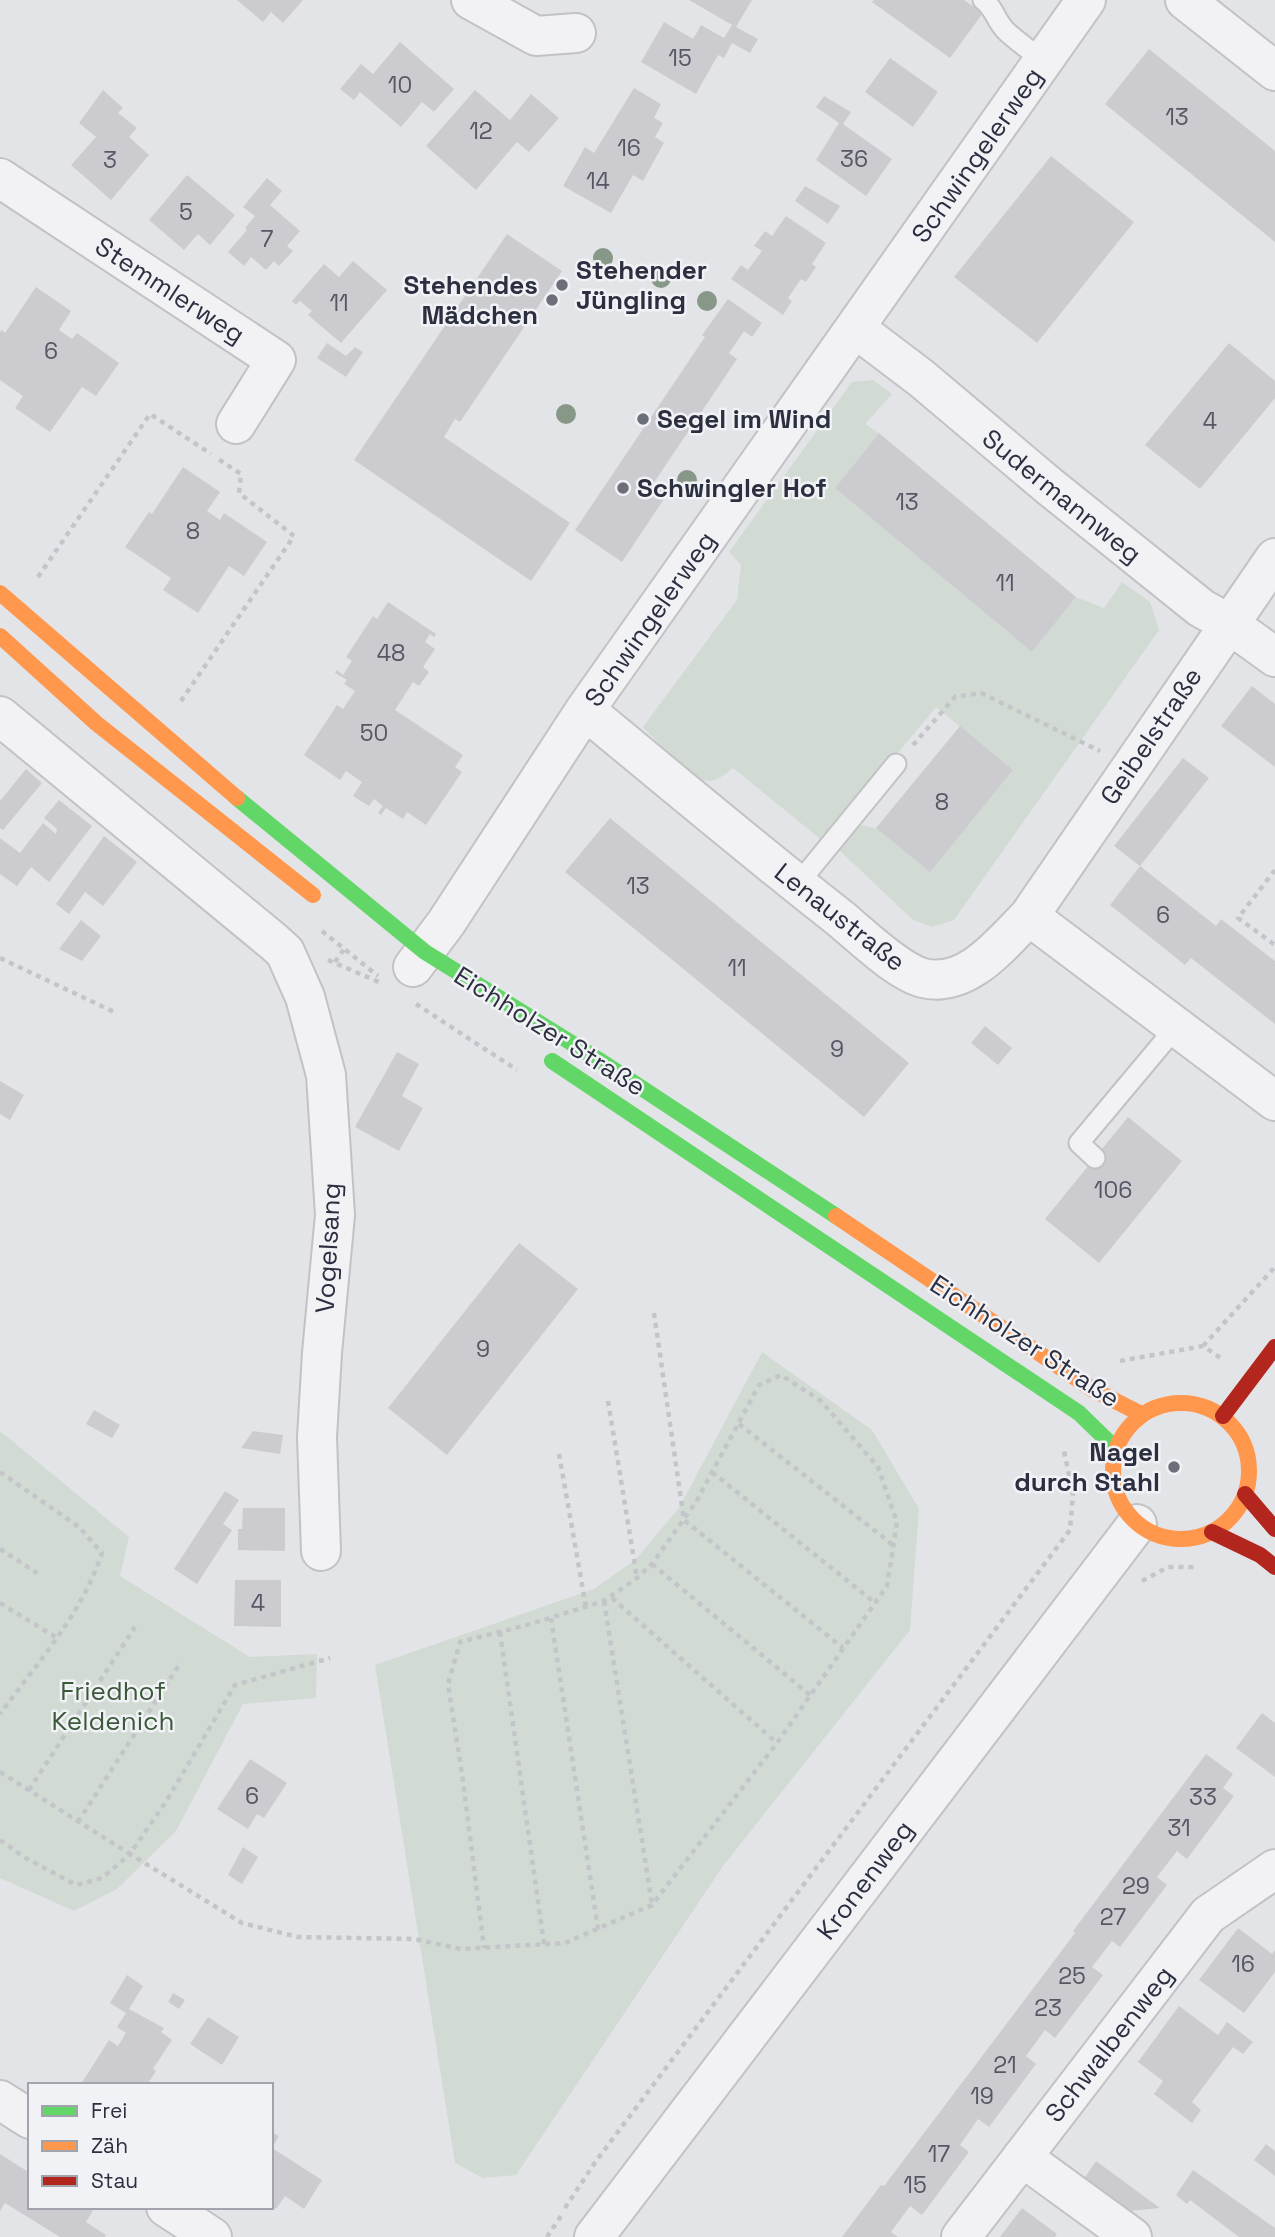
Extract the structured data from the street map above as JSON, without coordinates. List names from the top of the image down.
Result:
{
  "streets": {
    "main road": ["Eichholzer Straße"],
    "street": [
      "Schwingelerweg",
      "Stemmlerweg",
      "Sudermannweg",
      "Geibelstraße",
      "Lenaustraße",
      "Vogelsang",
      "Kronenweg",
      "Schwalbenweg"
    ]
  },
  "crossings": [
    ["Schwingelerweg", "Sudermannweg"],
    ["Schwingelerweg", "Lenaustraße"],
    ["Schwingelerweg", "Eichholzer Straße"],
    ["Sudermannweg", "Geibelstraße"],
    ["Geibelstraße", "Lenaustraße"],
    ["Eichholzer Straße", "Kronenweg"]
  ],
  "parks": ["Friedhof Keldenich"],
  "places": [
    "Stehender Jüngling",
    "Stehendes Mädchen",
    "Segel im Wind",
    "Schwingler Hof",
    "Nagel durch Stahl"
  ],
  "house_numbers": [
    "15",
    "10",
    "13",
    "12",
    "16",
    "36",
    "3",
    "14",
    "5",
    "7",
    "11",
    "6",
    "4",
    "13",
    "8",
    "11",
    "48",
    "50",
    "8",
    "13",
    "6",
    "11",
    "9",
    "106",
    "9",
    "4",
    "6",
    "33",
    "31",
    "29",
    "27",
    "16",
    "25",
    "23",
    "21",
    "19",
    "17",
    "15"
  ],
  "legend": ["Frei", "Zäh", "Stau"]
}
